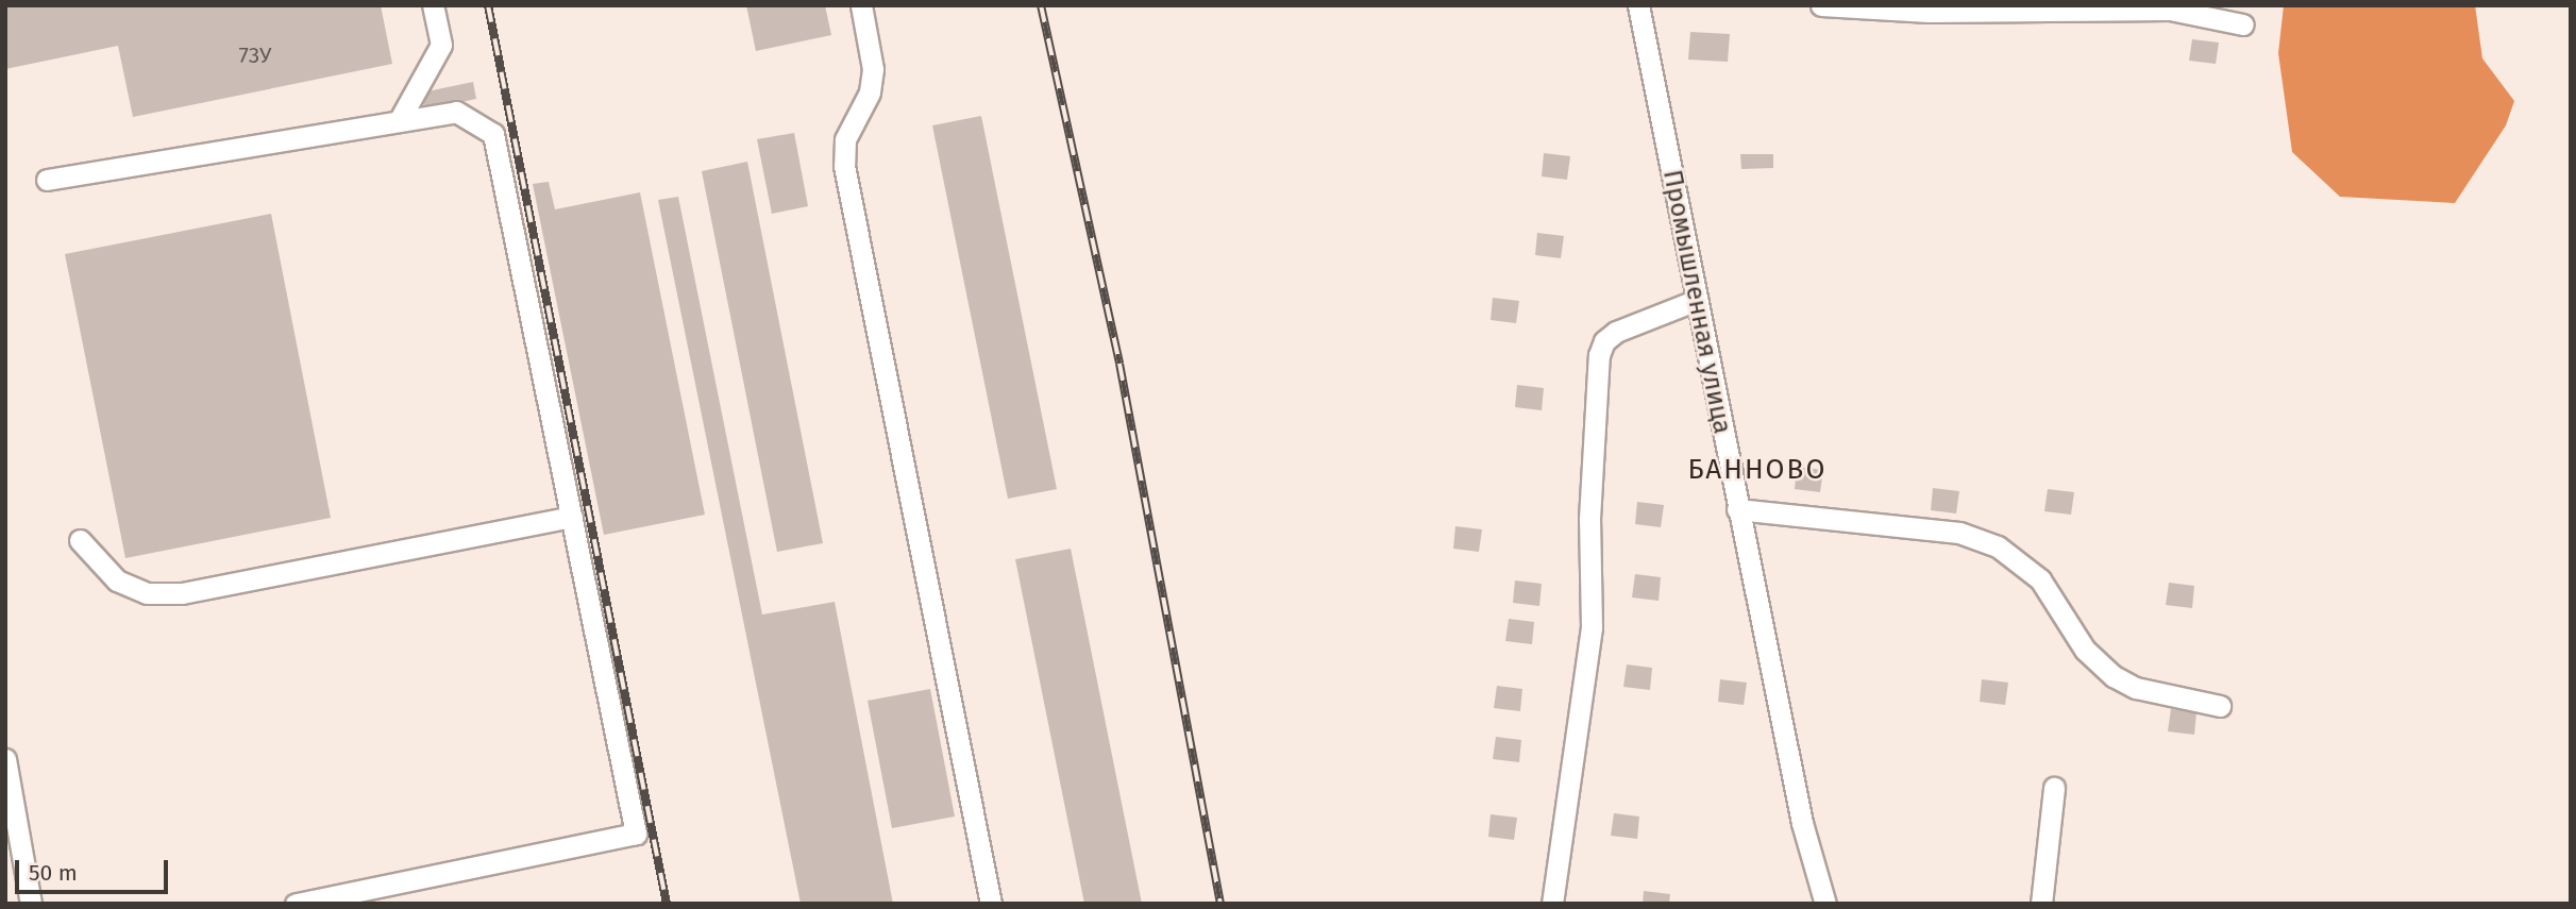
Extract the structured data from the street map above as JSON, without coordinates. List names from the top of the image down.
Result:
{
  "streets": {
    "street": ["Промышленная улица"]
  },
  "districts": ["БАННОВО"],
  "house_numbers": ["73У"],
  "scale_bar": "50 m"
}
